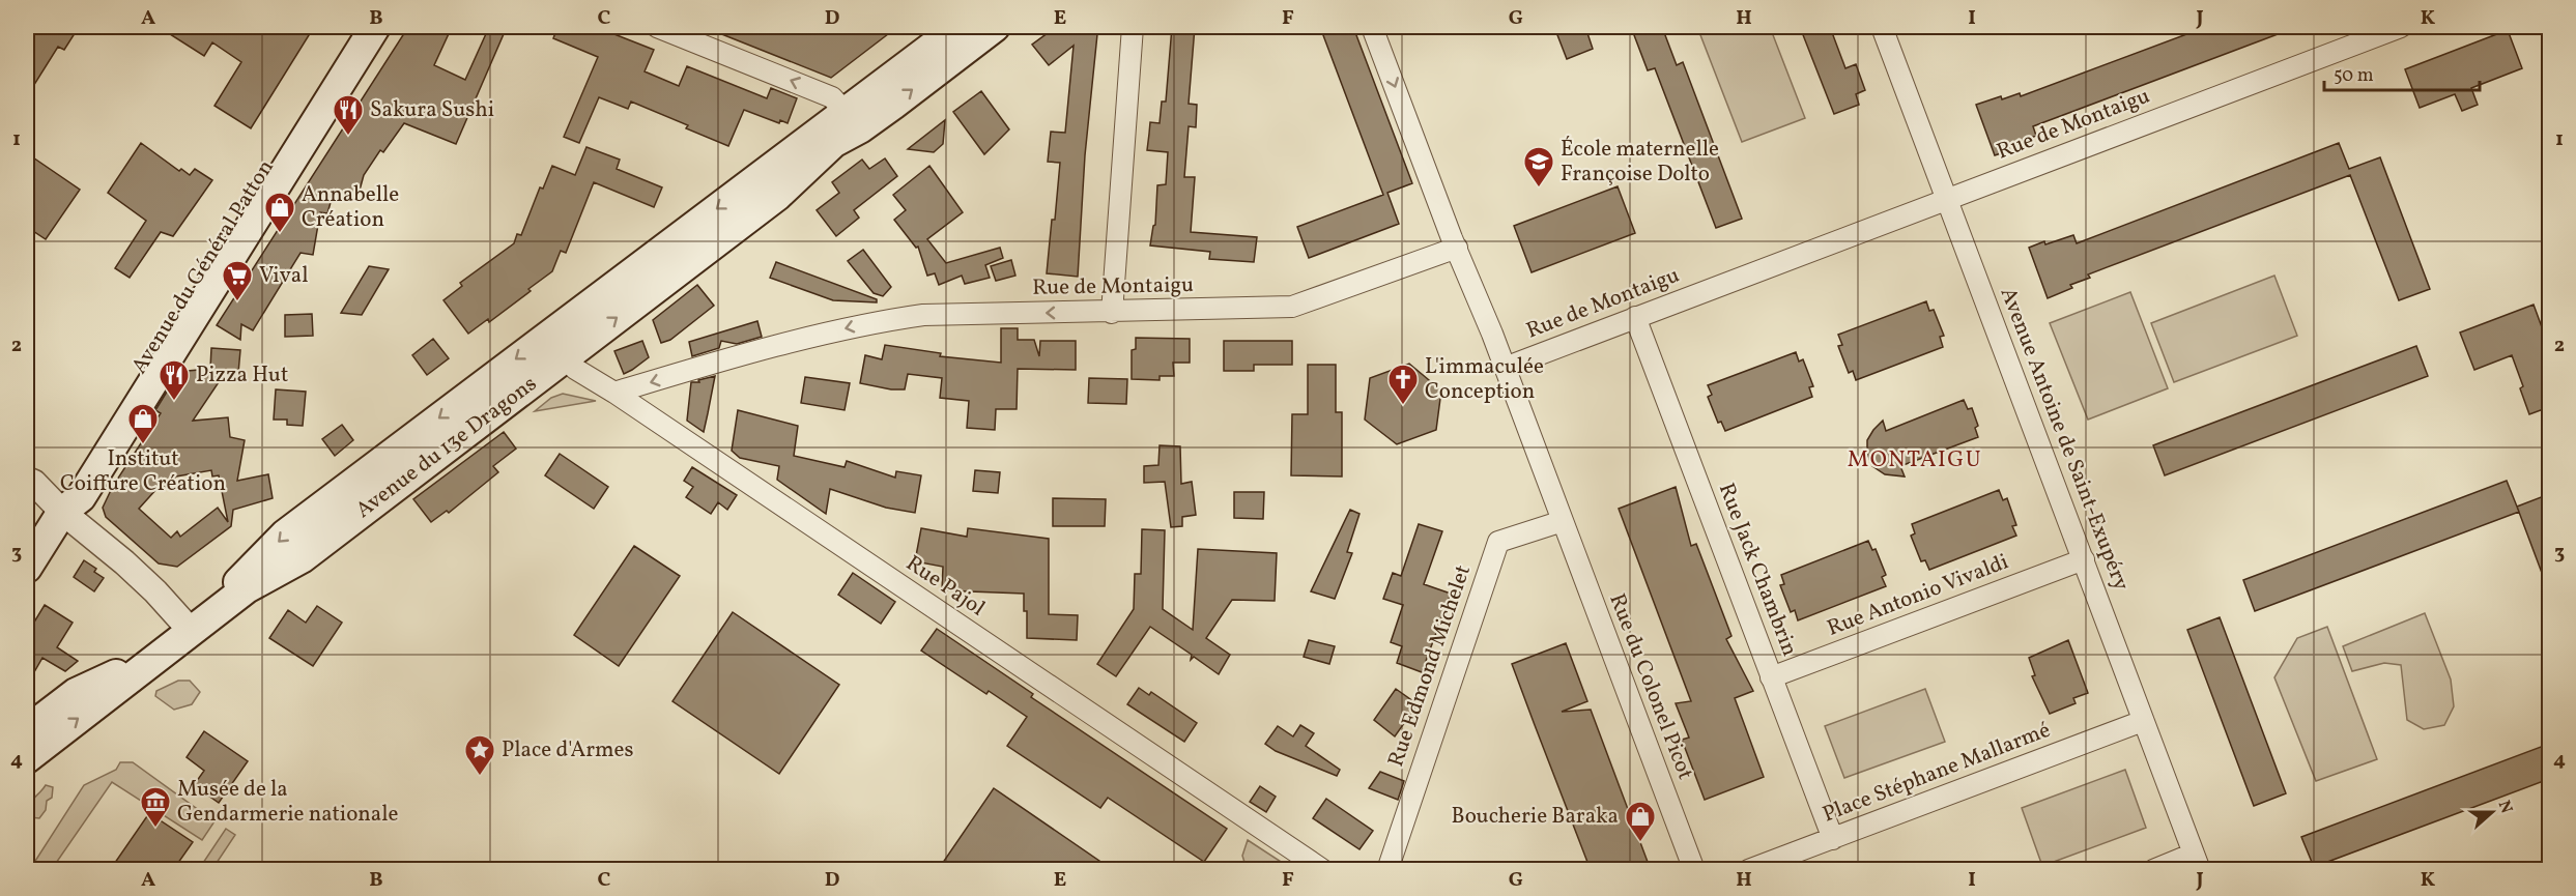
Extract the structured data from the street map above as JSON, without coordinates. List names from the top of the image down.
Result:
{
  "streets": {
    "main road": ["Avenue du Général Patton", "Avenue du 13e Dragons"],
    "street": [
      "Rue de Montaigu",
      "Avenue Antoine de Saint-Exupéry",
      "Rue Jack Chambrin",
      "Rue Pajol",
      "Rue Antonio Vivaldi",
      "Rue Edmond Michelet",
      "Rue du Colonel Picot",
      "Place Stéphane Mallarmé"
    ]
  },
  "crossings": [
    ["Rue de Montaigu", "Avenue Antoine de Saint-Exupéry"],
    ["Rue de Montaigu", "Rue Jack Chambrin"],
    ["Rue de Montaigu", "Rue Pajol"],
    ["Rue de Montaigu", "Rue du Colonel Picot"],
    ["Avenue Antoine de Saint-Exupéry", "Rue Antonio Vivaldi"],
    ["Avenue Antoine de Saint-Exupéry", "Place Stéphane Mallarmé"],
    ["Avenue du 13e Dragons", "Rue Pajol"],
    ["Rue Jack Chambrin", "Rue Antonio Vivaldi"],
    ["Rue Jack Chambrin", "Place Stéphane Mallarmé"],
    ["Rue Edmond Michelet", "Rue du Colonel Picot"]
  ],
  "districts": ["MONTAIGU"],
  "places": {
    "restaurant": ["Sakura Sushi", "Pizza Hut"],
    "school or university": ["École maternelle Françoise Dolto"],
    "shop": ["Annabelle Création", "Institut Coiffure Création", "Boucherie Baraka"],
    "supermarket": ["Vival"],
    "church": ["L'immaculée Conception"],
    "place": ["Place d'Armes"],
    "museum": ["Musée de la Gendarmerie nationale"]
  },
  "scale_bar": "50 m",
  "north": "right",
  "grid": {
    "columns": [
      "A",
      "B",
      "C",
      "D",
      "E",
      "F",
      "G",
      "H",
      "I",
      "J",
      "K"
    ],
    "rows": [
      "1",
      "2",
      "3",
      "4"
    ]
  }
}
